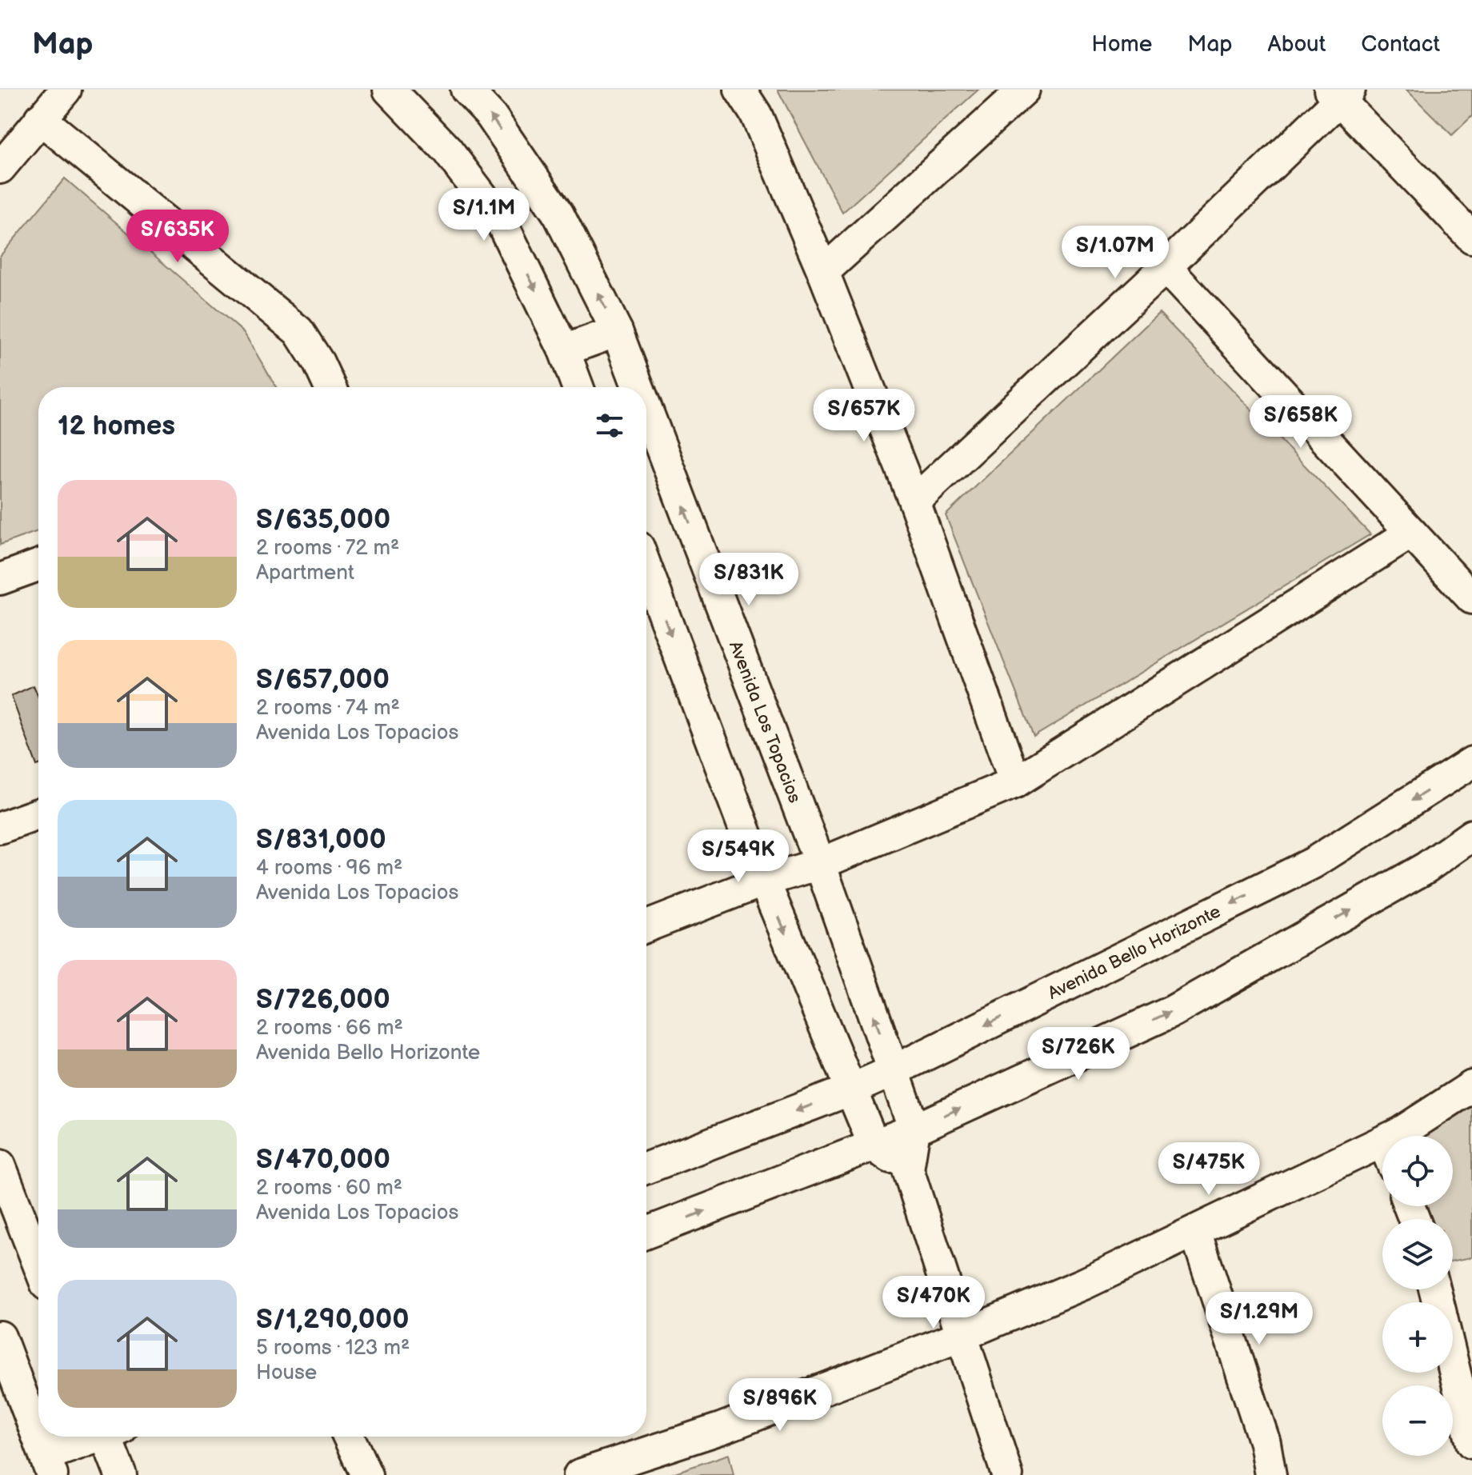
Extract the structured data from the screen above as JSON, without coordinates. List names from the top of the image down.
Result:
{
  "streets": {
    "street": ["Avenida Los Topacios", "Avenida Bello Horizonte"]
  },
  "crossings": [
    ["Avenida Los Topacios", "Avenida Bello Horizonte"]
  ],
  "page": {
    "header": "Map",
    "nav": [
      "Home",
      "Map",
      "About",
      "Contact"
    ],
    "price": [
      "S/1.1M",
      "S/635K",
      "S/1.07M",
      "S/657K",
      "S/658K",
      "S/831K",
      "S/549K",
      "S/726K",
      "S/475K",
      "S/470K",
      "S/1.29M",
      "S/896K"
    ],
    "heading": "12 homes",
    "list": [
      {
        "name": "S/635,000",
        "note": "2 rooms · 72 m² · Apartment"
      },
      {
        "name": "S/657,000",
        "note": "2 rooms · 74 m² · Avenida Los Topacios"
      },
      {
        "name": "S/831,000",
        "note": "4 rooms · 96 m² · Avenida Los Topacios"
      },
      {
        "name": "S/726,000",
        "note": "2 rooms · 66 m² · Avenida Bello Horizonte"
      },
      {
        "name": "S/470,000",
        "note": "2 rooms · 60 m² · Avenida Los Topacios"
      },
      {
        "name": "S/1,290,000",
        "note": "5 rooms · 123 m² · House"
      }
    ],
    "map_buttons": ["+", "−"]
  }
}
